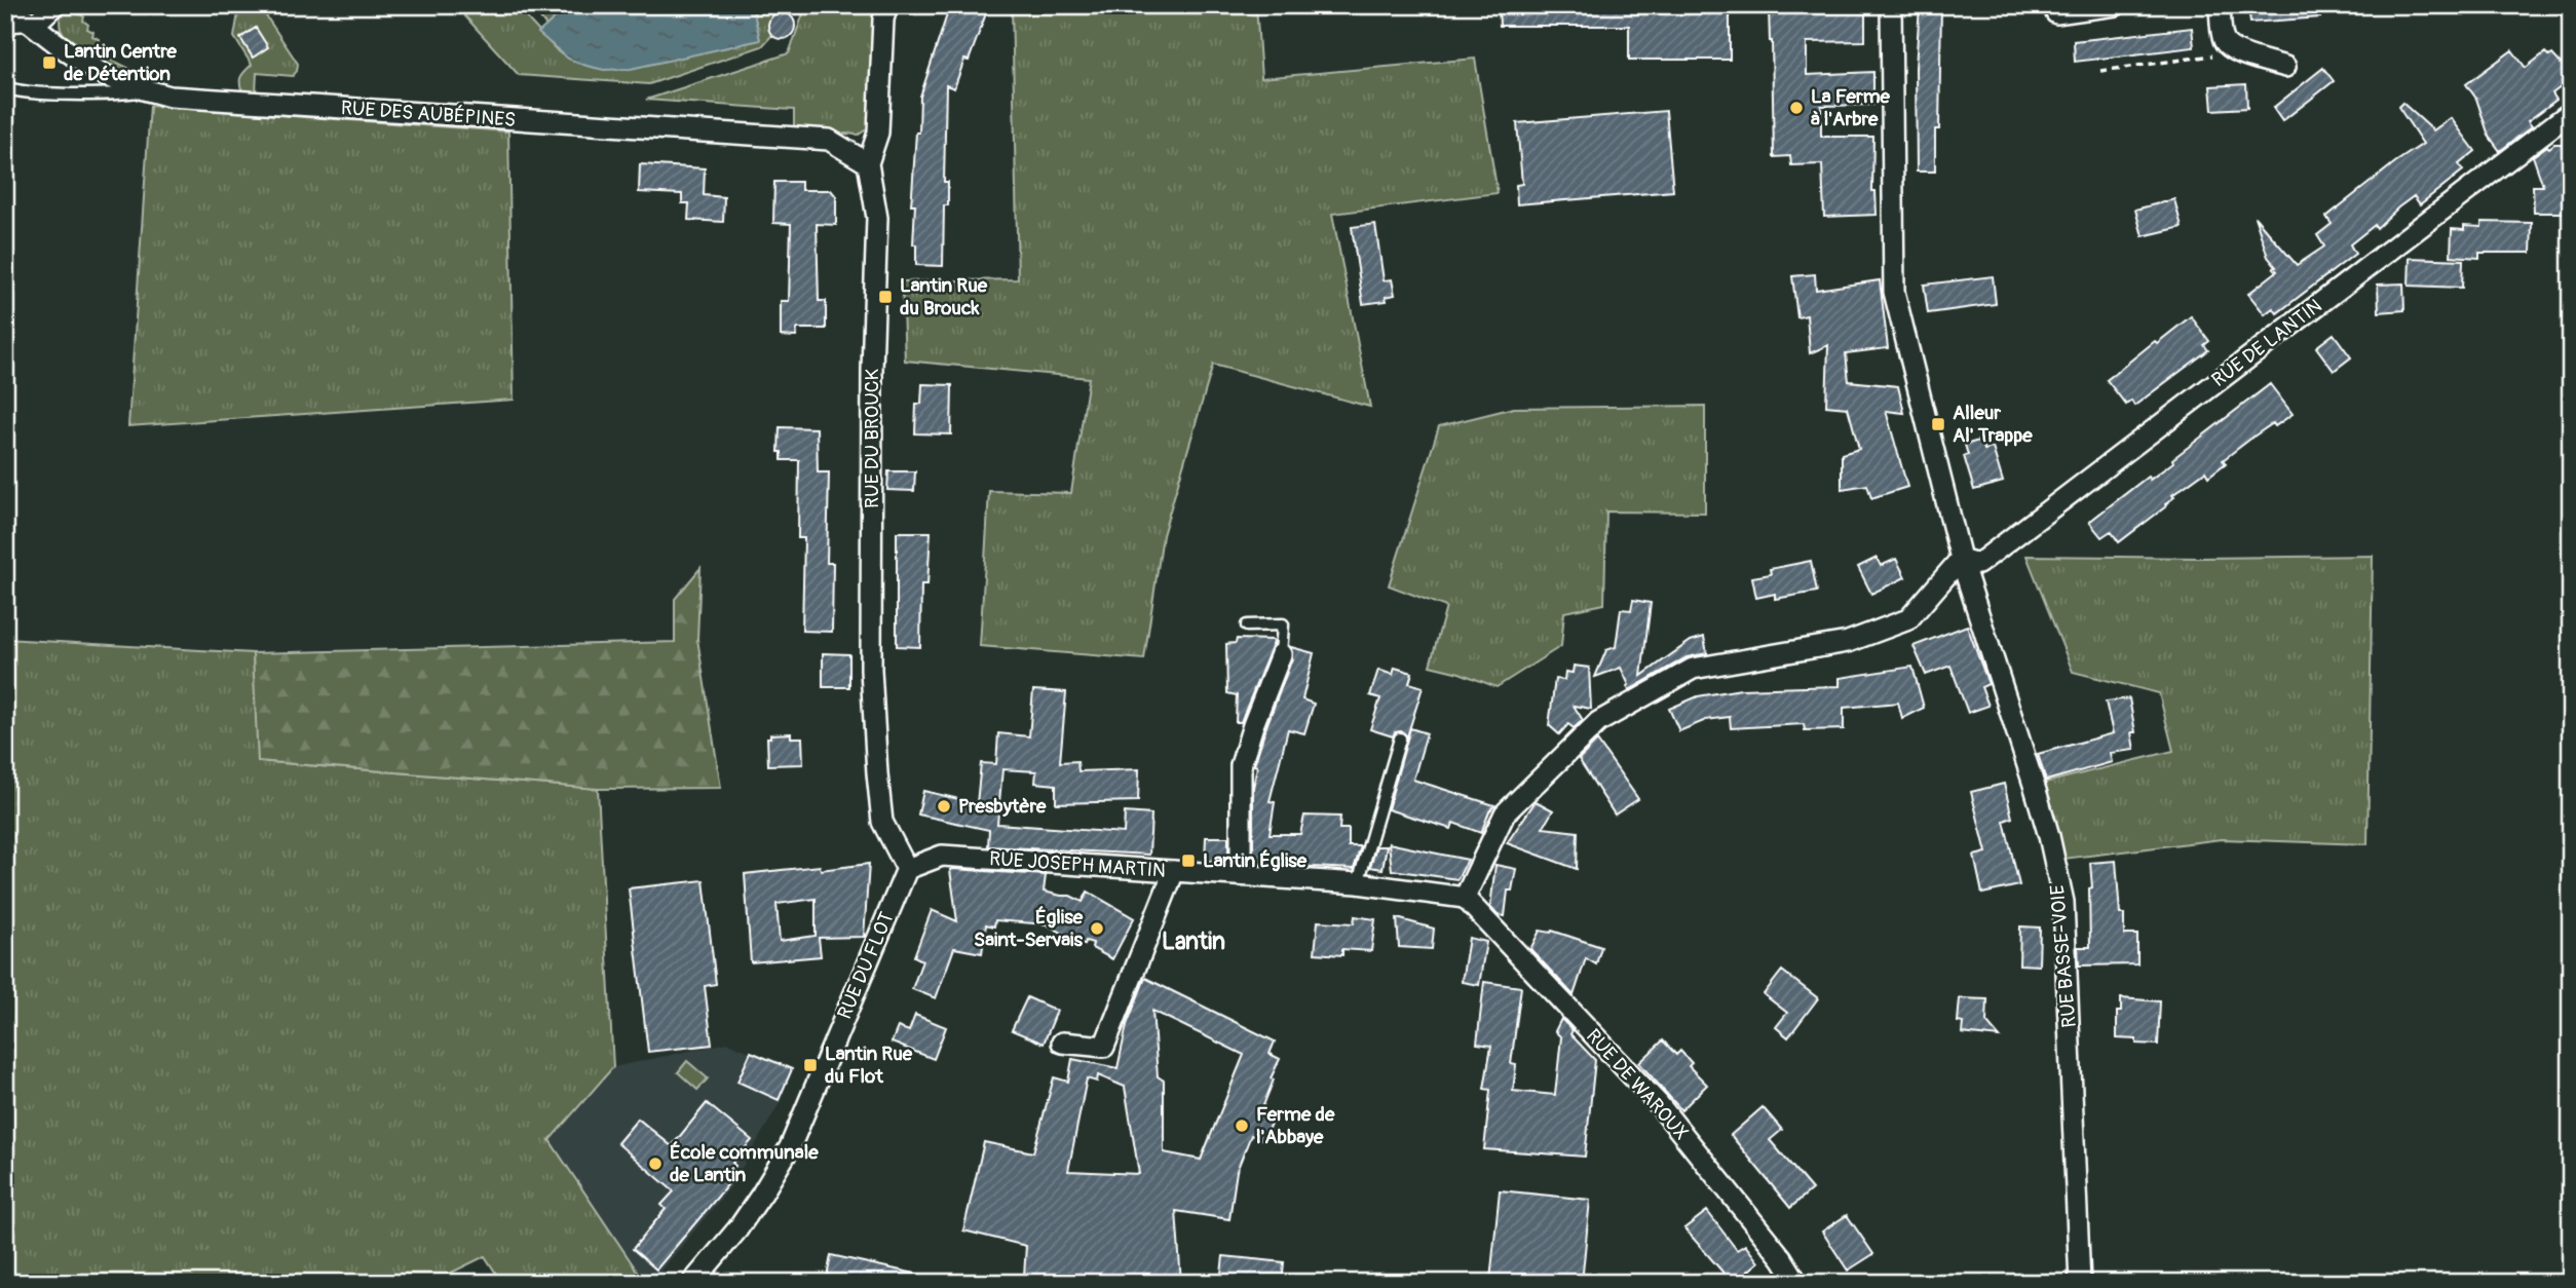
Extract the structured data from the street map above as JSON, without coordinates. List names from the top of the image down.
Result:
{
  "streets": {
    "street": [
      "RUE DES AUBÉPINES",
      "RUE DE LANTIN",
      "RUE DU BROUCK",
      "RUE JOSEPH MARTIN",
      "RUE BASSE-VOIE",
      "RUE DU FLOT",
      "RUE DE WAROUX"
    ]
  },
  "crossings": [
    ["RUE DES AUBÉPINES", "RUE DU BROUCK"],
    ["RUE DE LANTIN", "RUE BASSE-VOIE"],
    ["RUE DU BROUCK", "RUE JOSEPH MARTIN"],
    ["RUE DU BROUCK", "RUE DU FLOT"],
    ["RUE JOSEPH MARTIN", "RUE DU FLOT"],
    ["RUE JOSEPH MARTIN", "RUE DE WAROUX"]
  ],
  "districts": ["Lantin"],
  "places": {
    "transit": [
      "Lantin Centre de Détention",
      "Lantin Rue du Brouck",
      "Alleur Al' Trappe",
      "Lantin Église",
      "Lantin Rue du Flot"
    ],
    "other": [
      "La Ferme à l'Arbre",
      "Presbytère",
      "Église Saint-Servais",
      "Ferme de l'Abbaye",
      "École communale de Lantin"
    ]
  }
}
